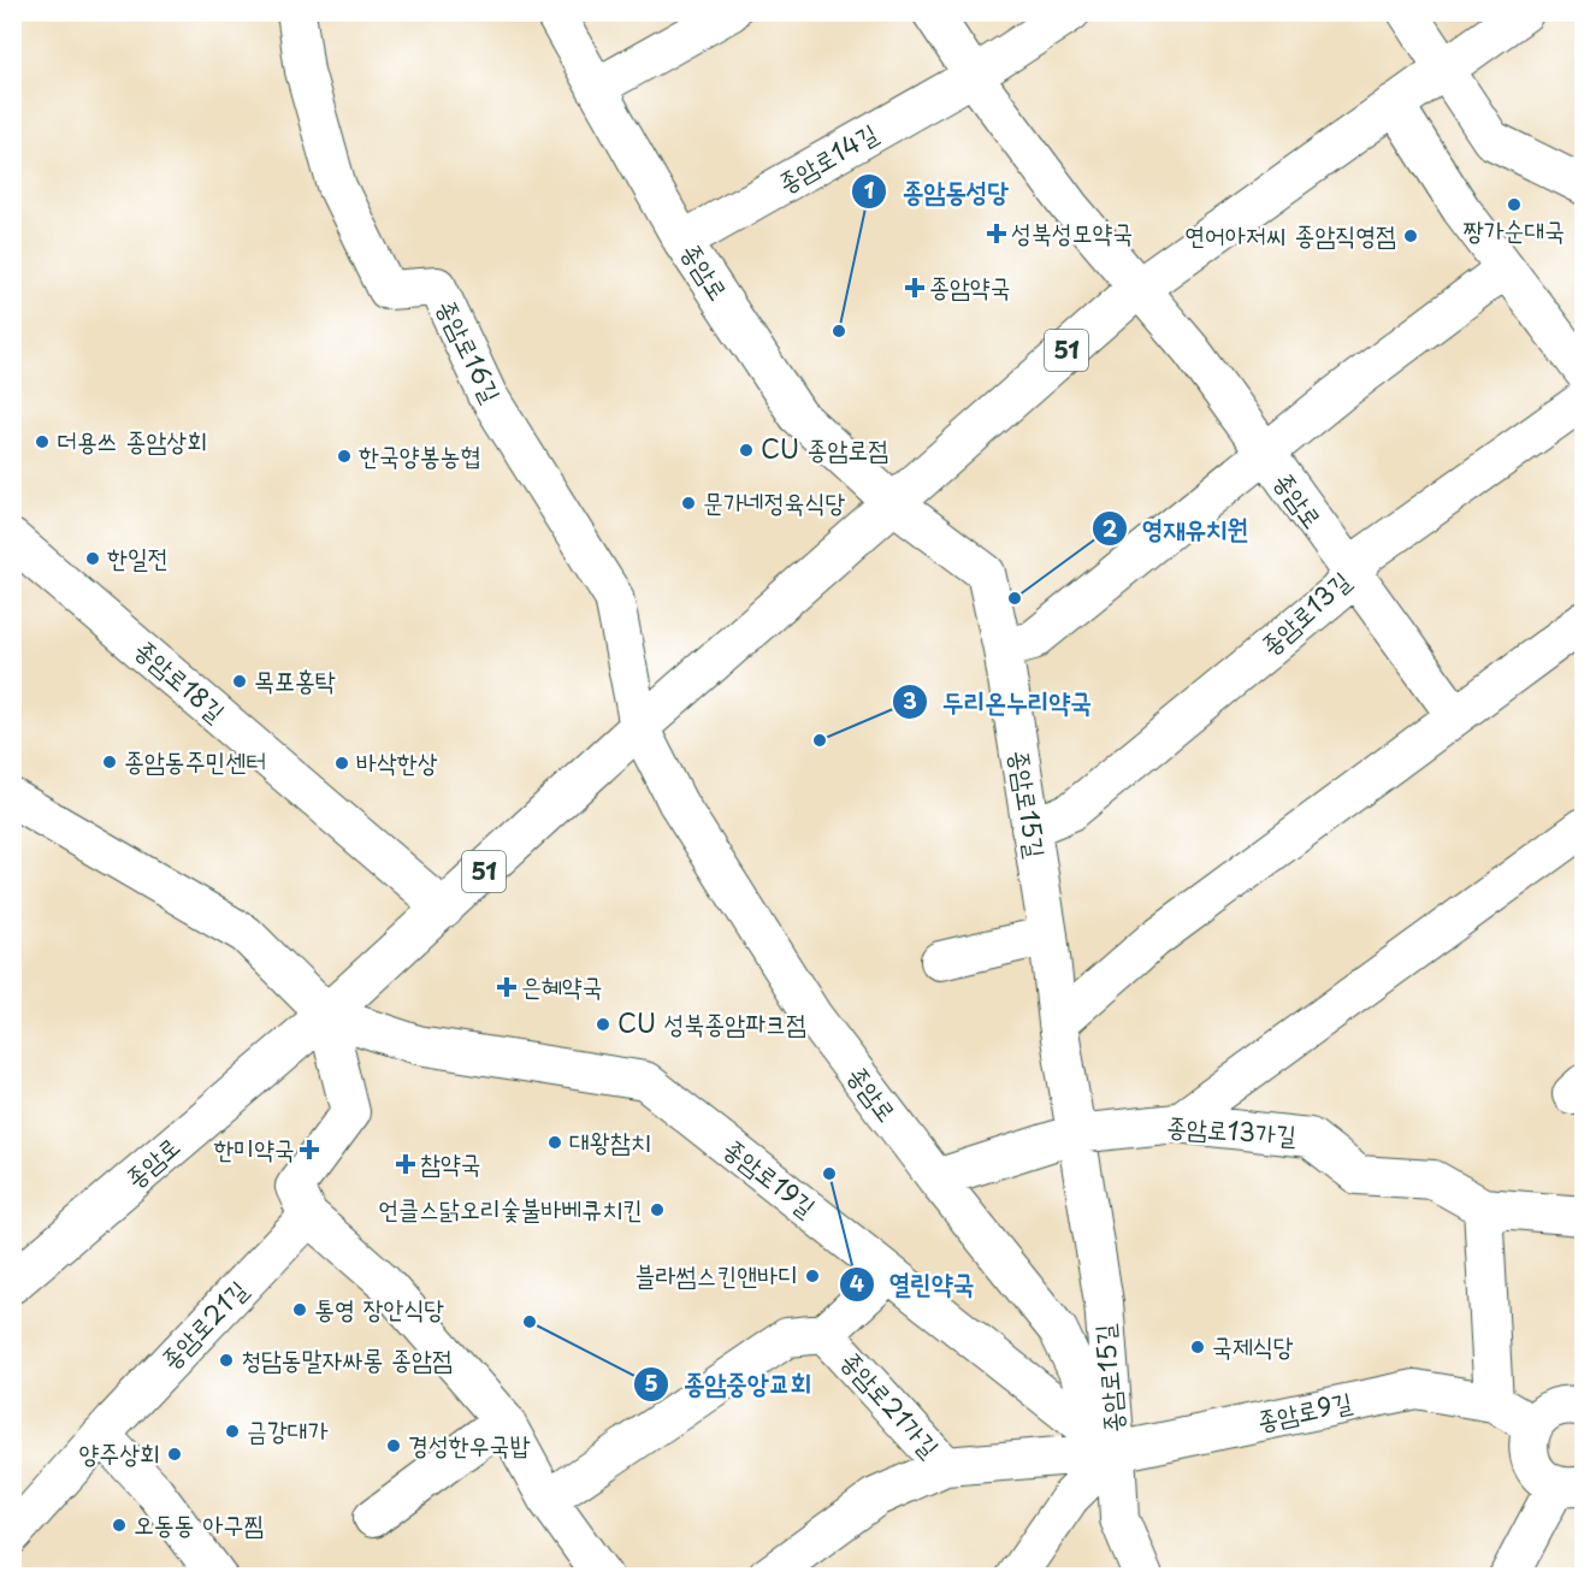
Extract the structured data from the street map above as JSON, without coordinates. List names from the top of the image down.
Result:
{
  "streets": {
    "main road": ["종암로", "51"],
    "street": [
      "종암로14길",
      "종암로16길",
      "종암로13길",
      "종암로18길",
      "종암로15길",
      "종암로13가길",
      "종암로19길",
      "종암로21길",
      "종암로21가길",
      "종암로9길"
    ]
  },
  "crossings": [
    ["종암로14길", "종암로"],
    ["종암로", "종암로16길"],
    ["종암로", "종암로13길"],
    ["종암로", "종암로18길"],
    ["종암로", "종암로15길"],
    ["종암로", "종암로19길"],
    ["종암로", "종암로9길"],
    ["종암로13길", "종암로15길"],
    ["종암로15길", "종암로13가길"],
    ["종암로15길", "종암로19길"],
    ["종암로15길", "종암로9길"],
    ["종암로19길", "종암로9길"],
    ["종암로21가길", "종암로9길"]
  ],
  "places": {
    "other": [
      "짱가순대국",
      "연어아저씨 종암직영점",
      "종암동성당",
      "더용쓰 종암상회",
      "CU 종암로점",
      "한국양봉농협",
      "문가네정육식당",
      "한일전",
      "영재유치원",
      "목포홍탁",
      "두리온누리약국",
      "종암동주민센터",
      "바삭한상",
      "CU 성북종암파크점",
      "대왕참치",
      "열린약국",
      "언클스닭오리숯불바베큐치킨",
      "블라썸스킨앤바디",
      "통영 장안식당",
      "종암중앙교회",
      "국제식당",
      "청담동말자싸롱 종암점",
      "금강대가",
      "경성한우국밥",
      "양주상회",
      "오동동 아구찜"
    ],
    "health": [
      "성북성모약국",
      "종암약국",
      "은혜약국",
      "한미약국",
      "참약국"
    ]
  }
}
